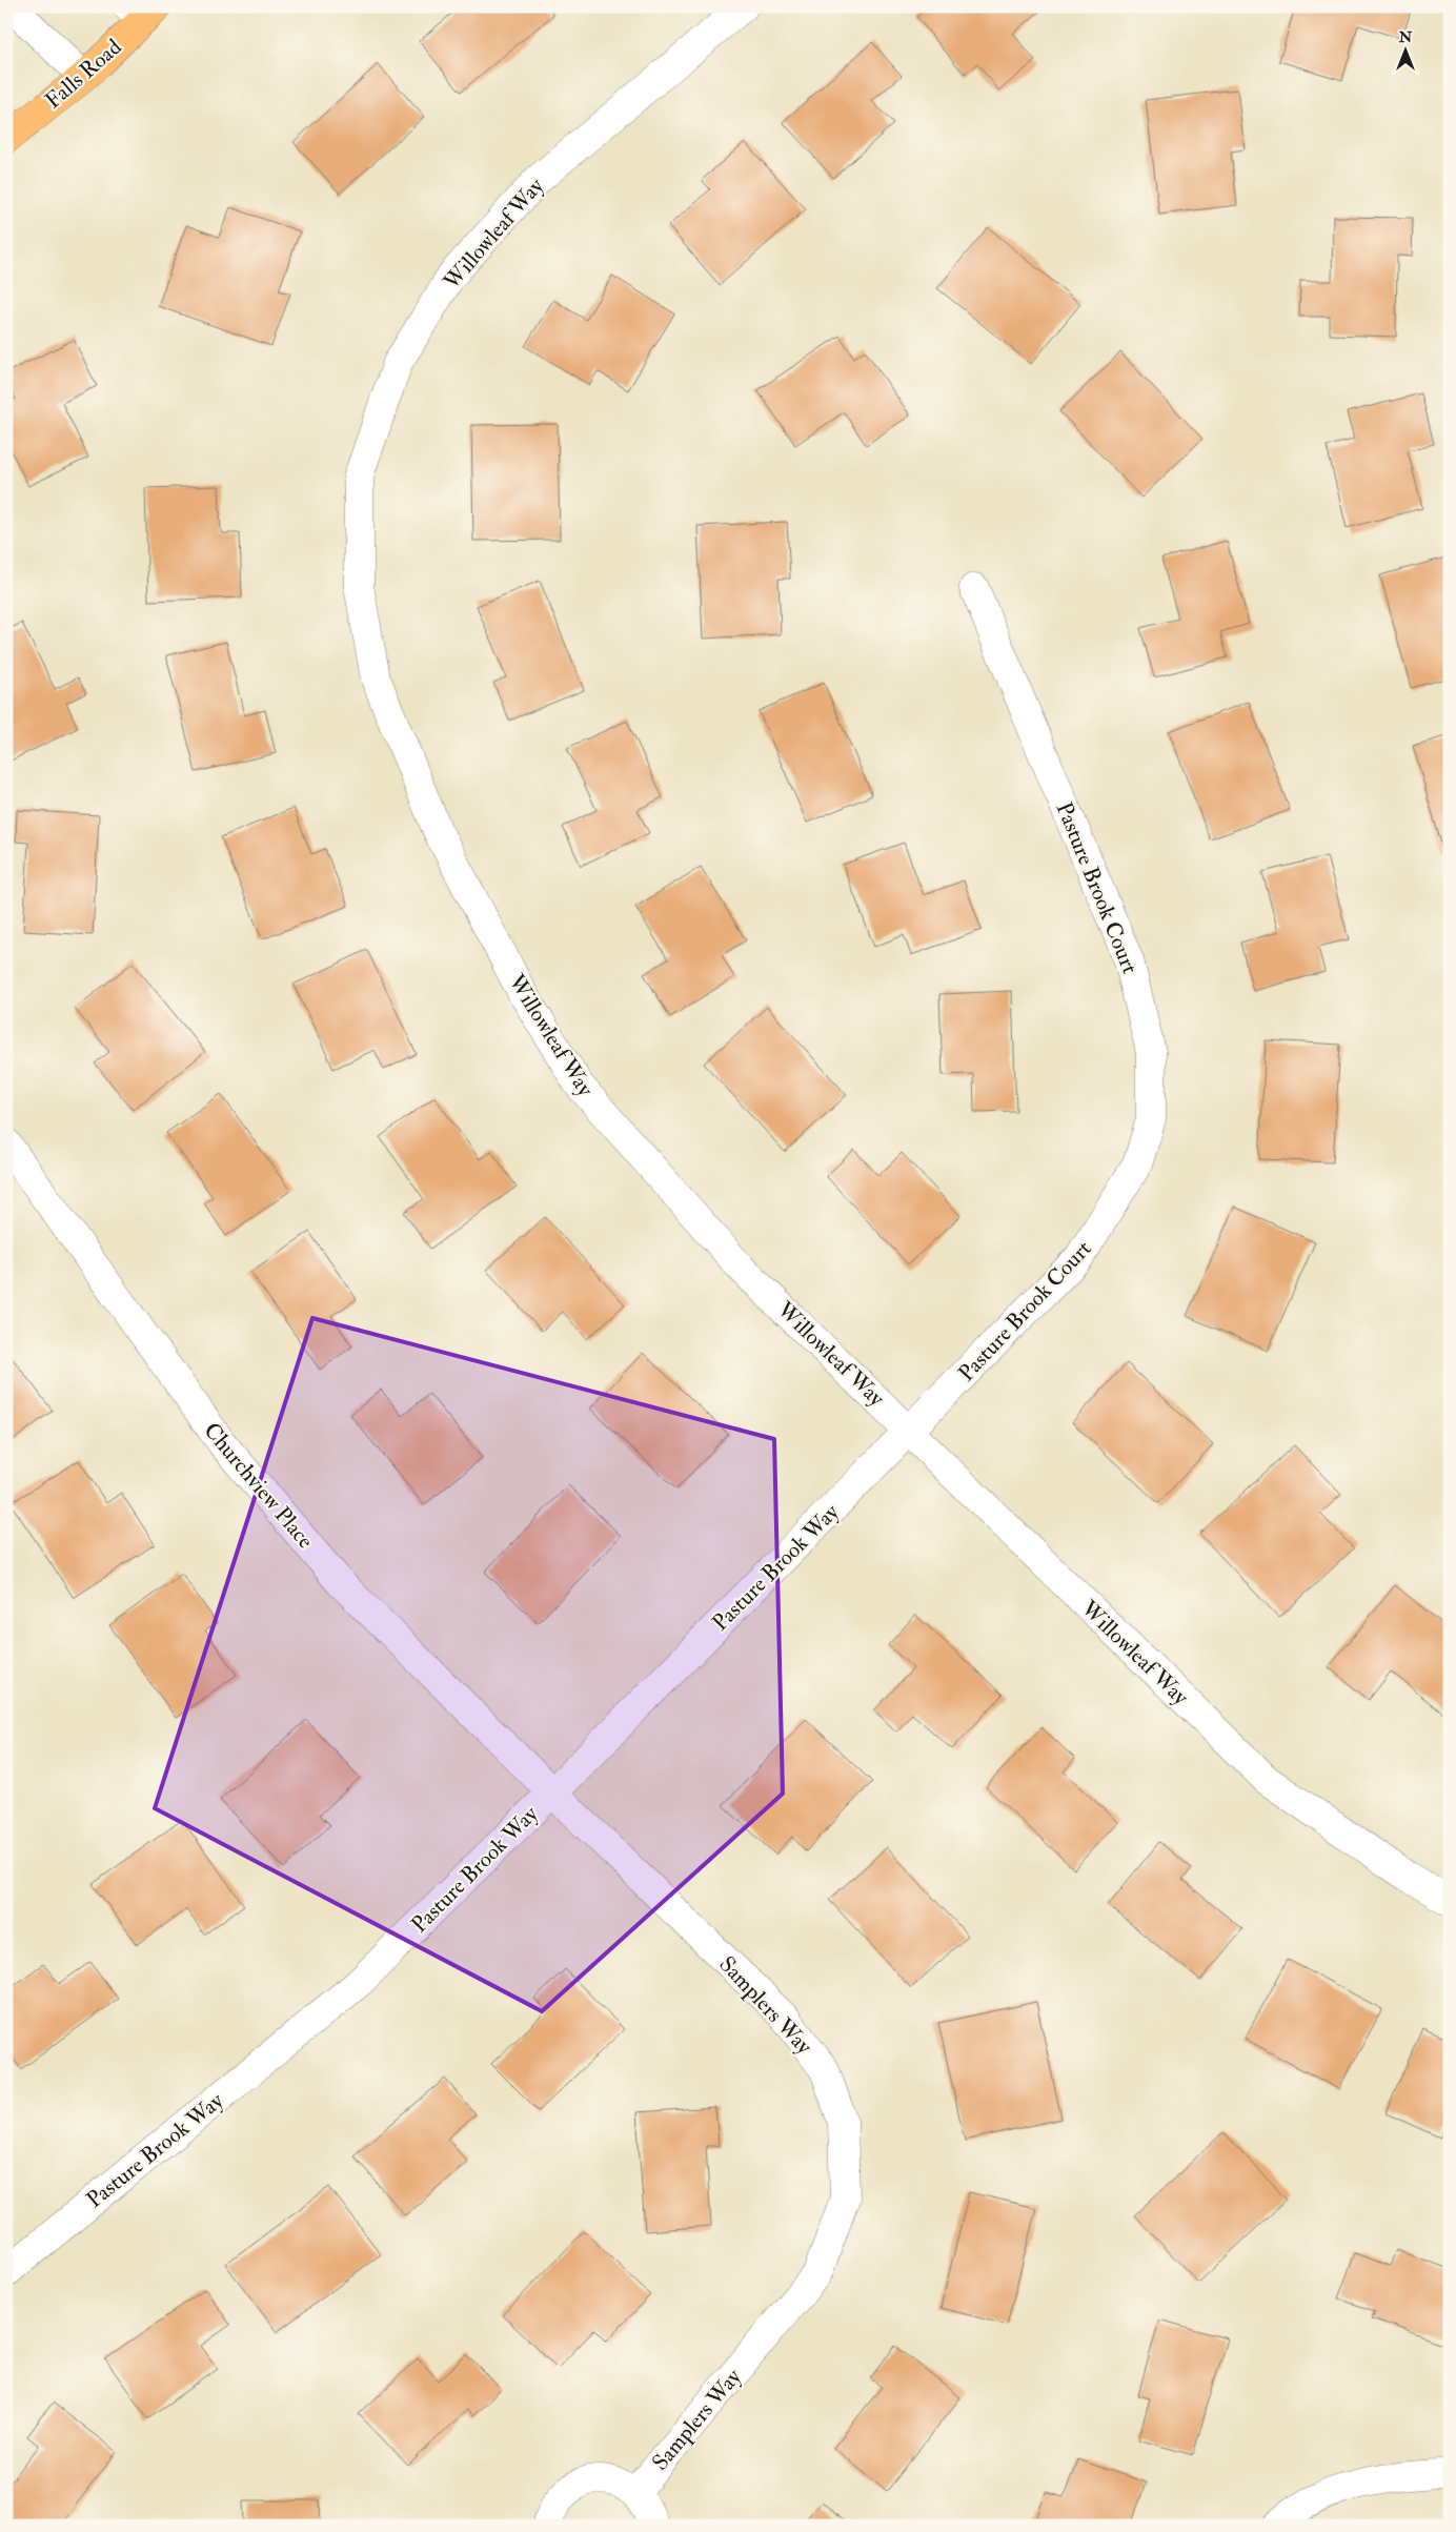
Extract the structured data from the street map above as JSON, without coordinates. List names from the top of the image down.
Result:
{
  "streets": {
    "main road": ["Falls Road"],
    "street": [
      "Willowleaf Way",
      "Pasture Brook Court",
      "Churchview Place",
      "Pasture Brook Way",
      "Samplers Way"
    ]
  },
  "crossings": [
    ["Willowleaf Way", "Pasture Brook Court"],
    ["Willowleaf Way", "Pasture Brook Way"],
    ["Pasture Brook Court", "Pasture Brook Way"],
    ["Churchview Place", "Pasture Brook Way"],
    ["Churchview Place", "Samplers Way"],
    ["Pasture Brook Way", "Samplers Way"]
  ],
  "north": "top"
}
